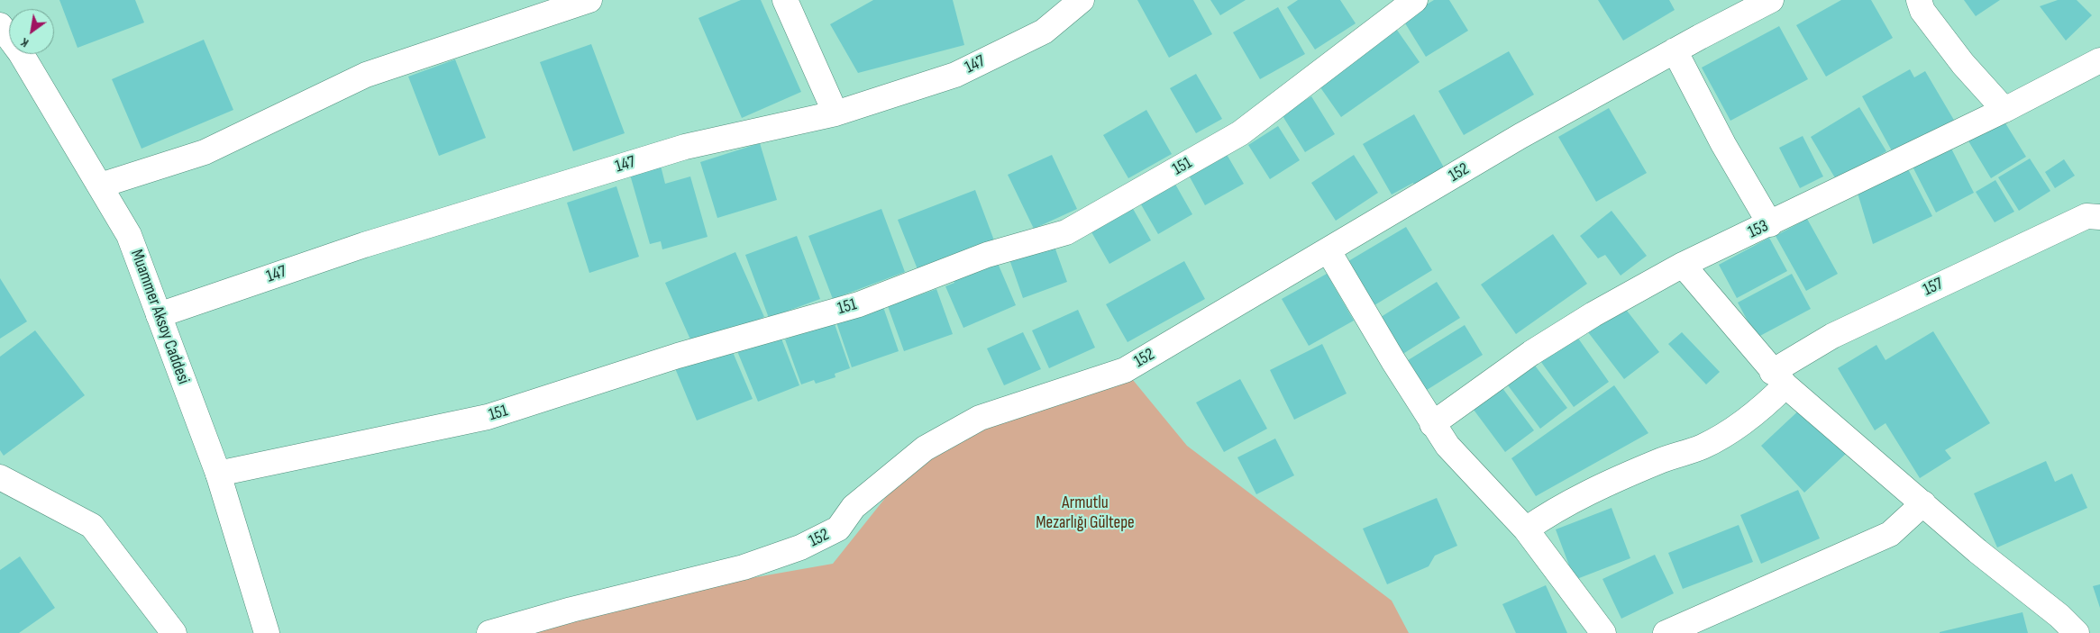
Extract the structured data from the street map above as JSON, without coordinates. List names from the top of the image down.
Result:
{
  "streets": {
    "street": [
      "147",
      "151",
      "152",
      "153",
      "157",
      "Muammer Aksoy Caddesi"
    ]
  },
  "crossings": [
    ["147", "Muammer Aksoy Caddesi"],
    ["151", "Muammer Aksoy Caddesi"]
  ],
  "parks": ["Armutlu Mezarlığı Gültepe"],
  "north": "bottom left"
}
